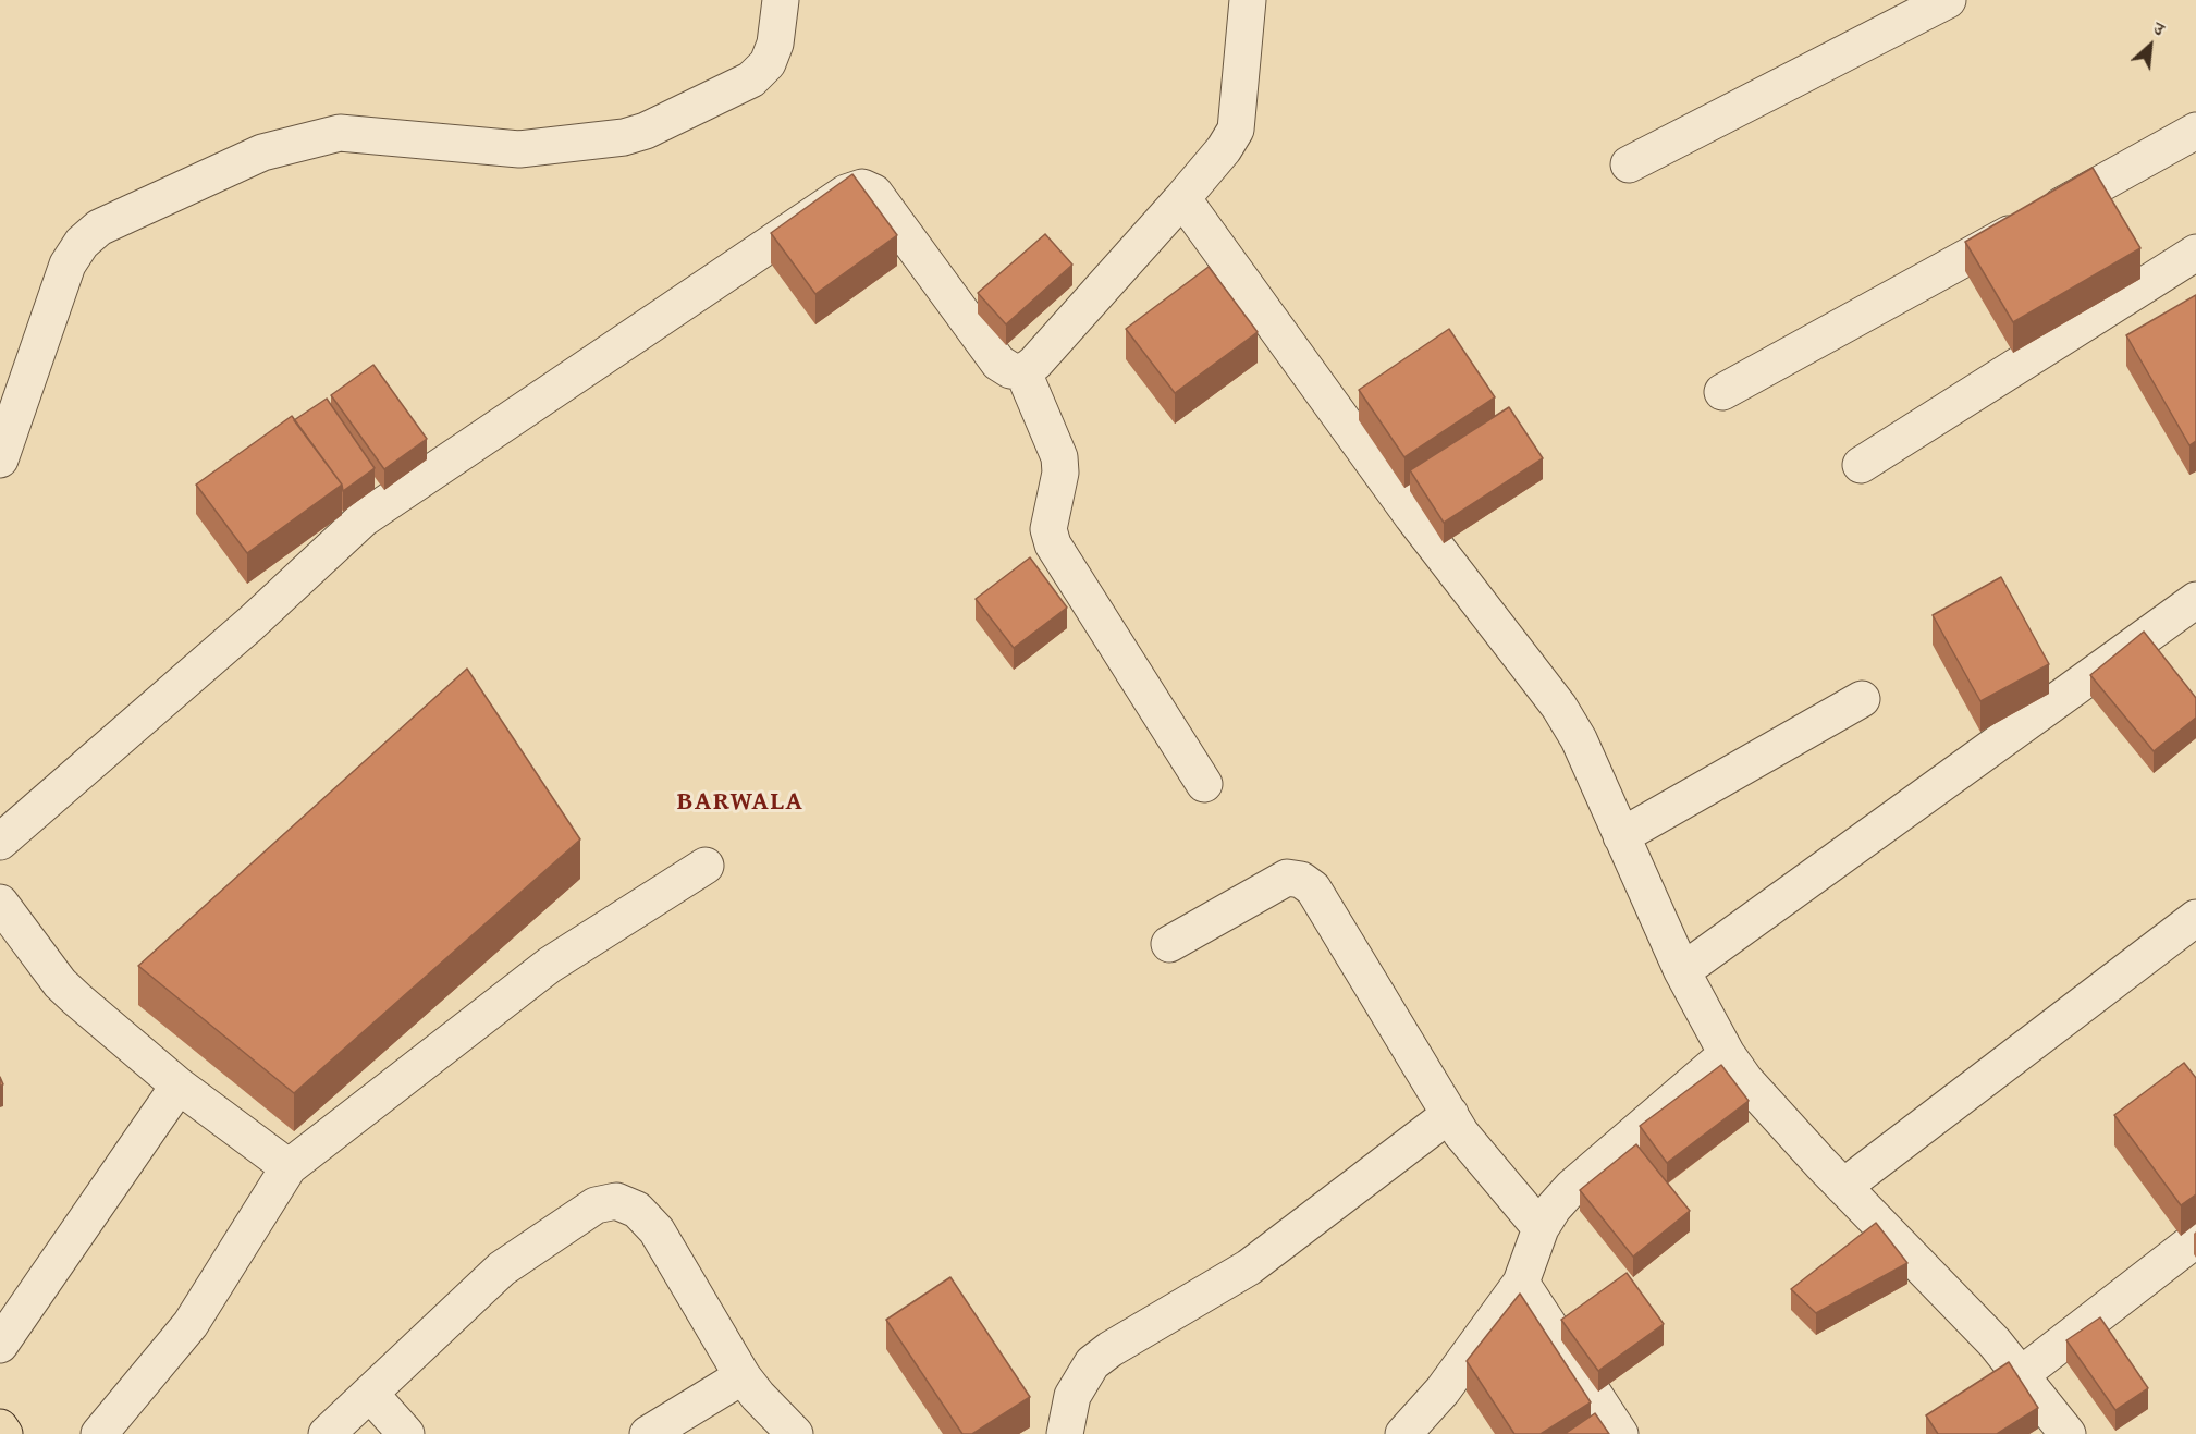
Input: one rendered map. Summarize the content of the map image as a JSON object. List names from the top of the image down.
{
  "districts": ["BARWALA"],
  "north": "top right"
}
